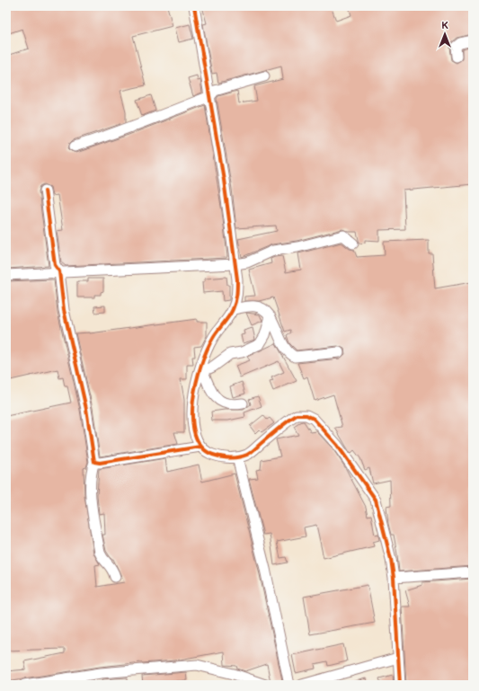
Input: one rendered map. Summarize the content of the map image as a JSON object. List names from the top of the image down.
{
  "north": "top"
}
